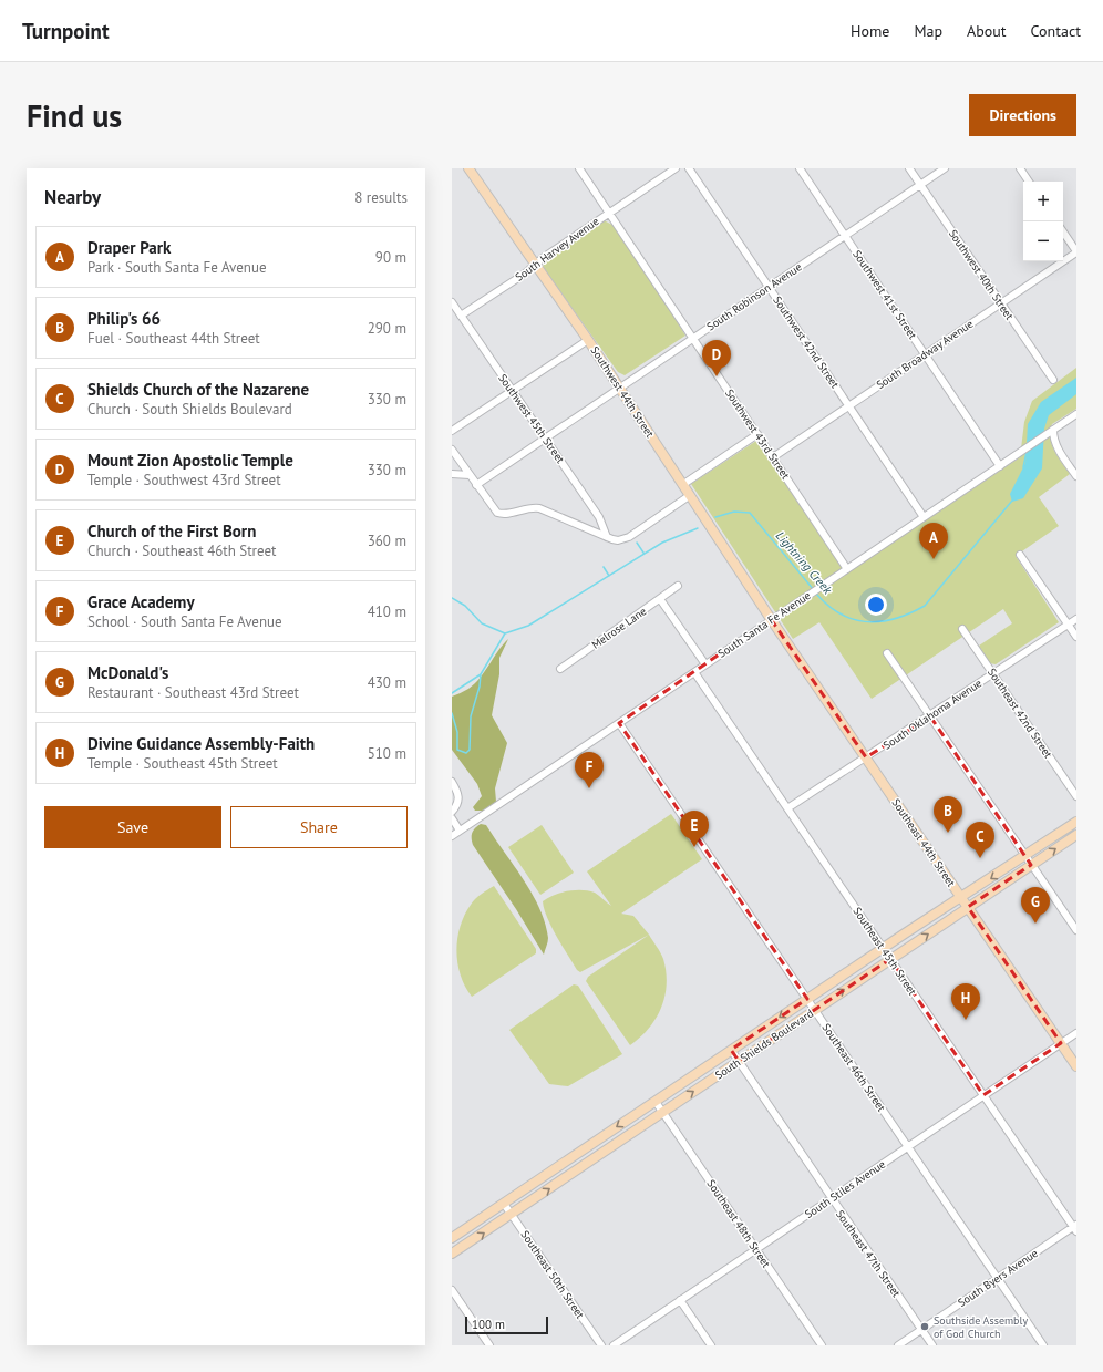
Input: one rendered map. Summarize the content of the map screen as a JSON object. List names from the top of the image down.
{
  "streets": {
    "main road": ["Southwest 44th Street", "Southeast 44th Street", "South Shields Boulevard"],
    "street": [
      "South Harvey Avenue",
      "Southwest 40th Street",
      "Southwest 41st Street",
      "South Robinson Avenue",
      "Southwest 42nd Street",
      "South Broadway Avenue",
      "Southwest 45th Street",
      "Southwest 43rd Street",
      "South Santa Fe Avenue",
      "Melrose Lane",
      "Southeast 42nd Street",
      "South Oklahoma Avenue",
      "Southeast 45th Street",
      "Southeast 46th Street",
      "South Stiles Avenue",
      "Southeast 48th Street",
      "Southeast 47th Street",
      "Southeast 50th Street",
      "South Byers Avenue"
    ]
  },
  "crossings": [
    ["South Harvey Avenue", "Southwest 44th Street"],
    ["South Harvey Avenue", "Southwest 45th Street"],
    ["South Harvey Avenue", "Southwest 43rd Street"],
    ["Southwest 40th Street", "South Robinson Avenue"],
    ["Southwest 40th Street", "South Broadway Avenue"],
    ["Southwest 41st Street", "South Robinson Avenue"],
    ["Southwest 41st Street", "South Broadway Avenue"],
    ["Southwest 41st Street", "South Santa Fe Avenue"],
    ["South Robinson Avenue", "Southwest 42nd Street"],
    ["South Robinson Avenue", "Southwest 44th Street"],
    ["South Robinson Avenue", "Southwest 45th Street"],
    ["South Robinson Avenue", "Southwest 43rd Street"],
    ["Southwest 42nd Street", "South Broadway Avenue"],
    ["Southwest 42nd Street", "South Santa Fe Avenue"],
    ["South Broadway Avenue", "Southwest 43rd Street"],
    ["Southwest 44th Street", "South Santa Fe Avenue"],
    ["Southwest 44th Street", "Southeast 44th Street"],
    ["Southwest 43rd Street", "South Santa Fe Avenue"],
    ["South Santa Fe Avenue", "Southeast 44th Street"],
    ["South Santa Fe Avenue", "Southeast 45th Street"],
    ["South Santa Fe Avenue", "Southeast 46th Street"],
    ["Southeast 42nd Street", "South Oklahoma Avenue"],
    ["South Oklahoma Avenue", "Southeast 44th Street"],
    ["South Oklahoma Avenue", "Southeast 45th Street"],
    ["Southeast 44th Street", "South Shields Boulevard"],
    ["Southeast 44th Street", "South Stiles Avenue"],
    ["Southeast 45th Street", "South Shields Boulevard"],
    ["Southeast 45th Street", "South Stiles Avenue"],
    ["Southeast 45th Street", "South Byers Avenue"],
    ["South Shields Boulevard", "Southeast 46th Street"],
    ["South Shields Boulevard", "Southeast 48th Street"],
    ["South Shields Boulevard", "Southeast 47th Street"],
    ["South Shields Boulevard", "Southeast 50th Street"],
    ["Southeast 46th Street", "South Stiles Avenue"],
    ["Southeast 46th Street", "South Byers Avenue"],
    ["South Stiles Avenue", "Southeast 48th Street"],
    ["South Stiles Avenue", "Southeast 47th Street"],
    ["Southeast 47th Street", "South Byers Avenue"]
  ],
  "water": ["Lightning Creek"],
  "places": ["Southside Assembly of God Church"],
  "scale_bar": "100 m",
  "page": {
    "header": "Turnpoint",
    "nav": [
      "Home",
      "Map",
      "About",
      "Contact"
    ],
    "buttons": [
      "Directions",
      ["Save", "Share"]
    ],
    "title": "Find us",
    "heading": ["Nearby", "8 results"],
    "map_buttons": ["+", "−"],
    "list": [
      {
        "mark": "A",
        "name": "Draper Park",
        "note": "Park · South Santa Fe Avenue",
        "value": "90 m"
      },
      {
        "mark": "B",
        "name": "Philip's 66",
        "note": "Fuel · Southeast 44th Street",
        "value": "290 m"
      },
      {
        "mark": "C",
        "name": "Shields Church of the Nazarene",
        "note": "Church · South Shields Boulevard",
        "value": "330 m"
      },
      {
        "mark": "D",
        "name": "Mount Zion Apostolic Temple",
        "note": "Temple · Southwest 43rd Street",
        "value": "330 m"
      },
      {
        "mark": "E",
        "name": "Church of the First Born",
        "note": "Church · Southeast 46th Street",
        "value": "360 m"
      },
      {
        "mark": "F",
        "name": "Grace Academy",
        "note": "School · South Santa Fe Avenue",
        "value": "410 m"
      },
      {
        "mark": "G",
        "name": "McDonald's",
        "note": "Restaurant · Southeast 43rd Street",
        "value": "430 m"
      },
      {
        "mark": "H",
        "name": "Divine Guidance Assembly-Faith",
        "note": "Temple · Southeast 45th Street",
        "value": "510 m"
      }
    ],
    "pins": [
      "D",
      "A",
      "F",
      "B",
      "E",
      "C",
      "G",
      "H"
    ],
    "scale": "100 m"
  }
}
